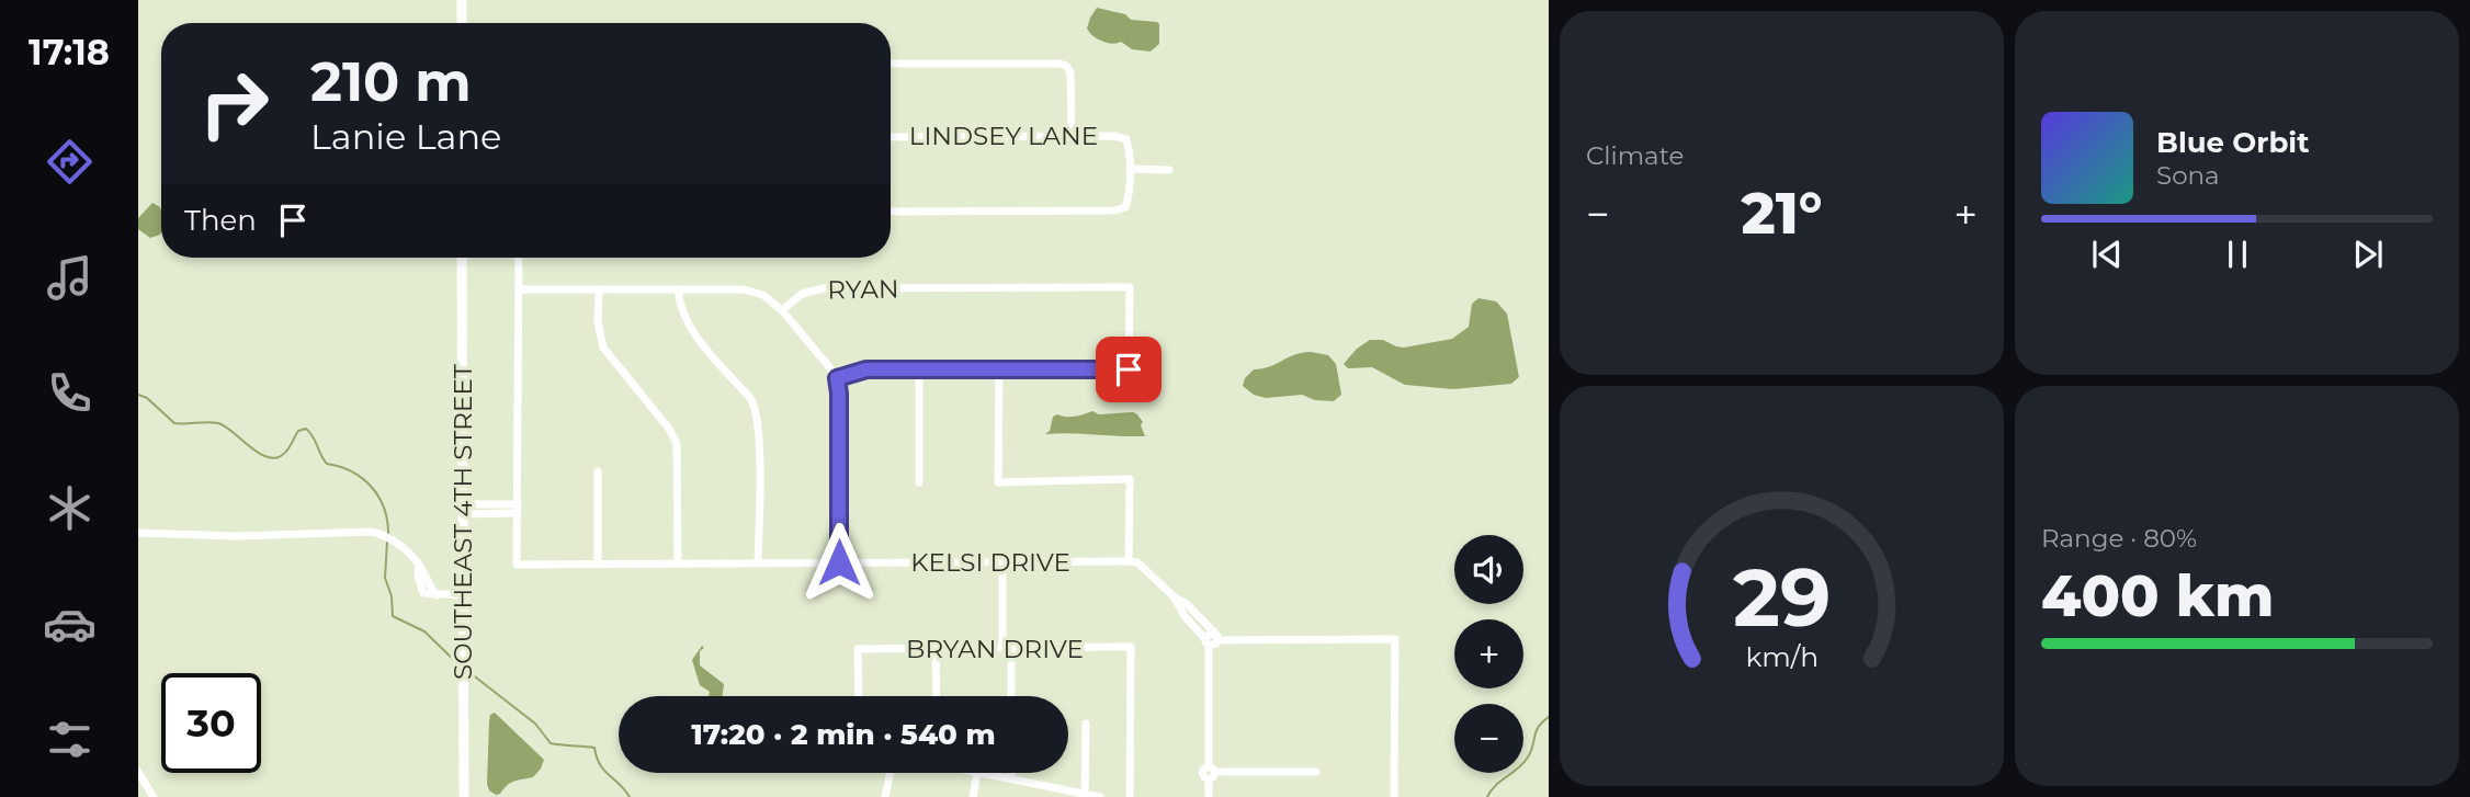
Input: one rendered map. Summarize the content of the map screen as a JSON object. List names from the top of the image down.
{
  "streets": {
    "main road": ["SOUTHEAST 4TH STREET"],
    "street": [
      "LINDSEY LANE",
      "RYAN",
      "KELSI DRIVE",
      "BRYAN DRIVE"
    ]
  },
  "page": {
    "tabs": "17:18",
    "tile": [
      "Climate",
      ["Range · 80%", "400 km"]
    ],
    "turn": ["210 m", "Lanie Lane"],
    "song": ["Blue Orbit", "Sona"],
    "heat": ["−", "21°", "+"],
    "then": "Then",
    "map_buttons": ["+", "−"],
    "limit": "30",
    "trip": "17:20 · 2 min · 540 m",
    "gauge": ["29", "km/h"]
  }
}
